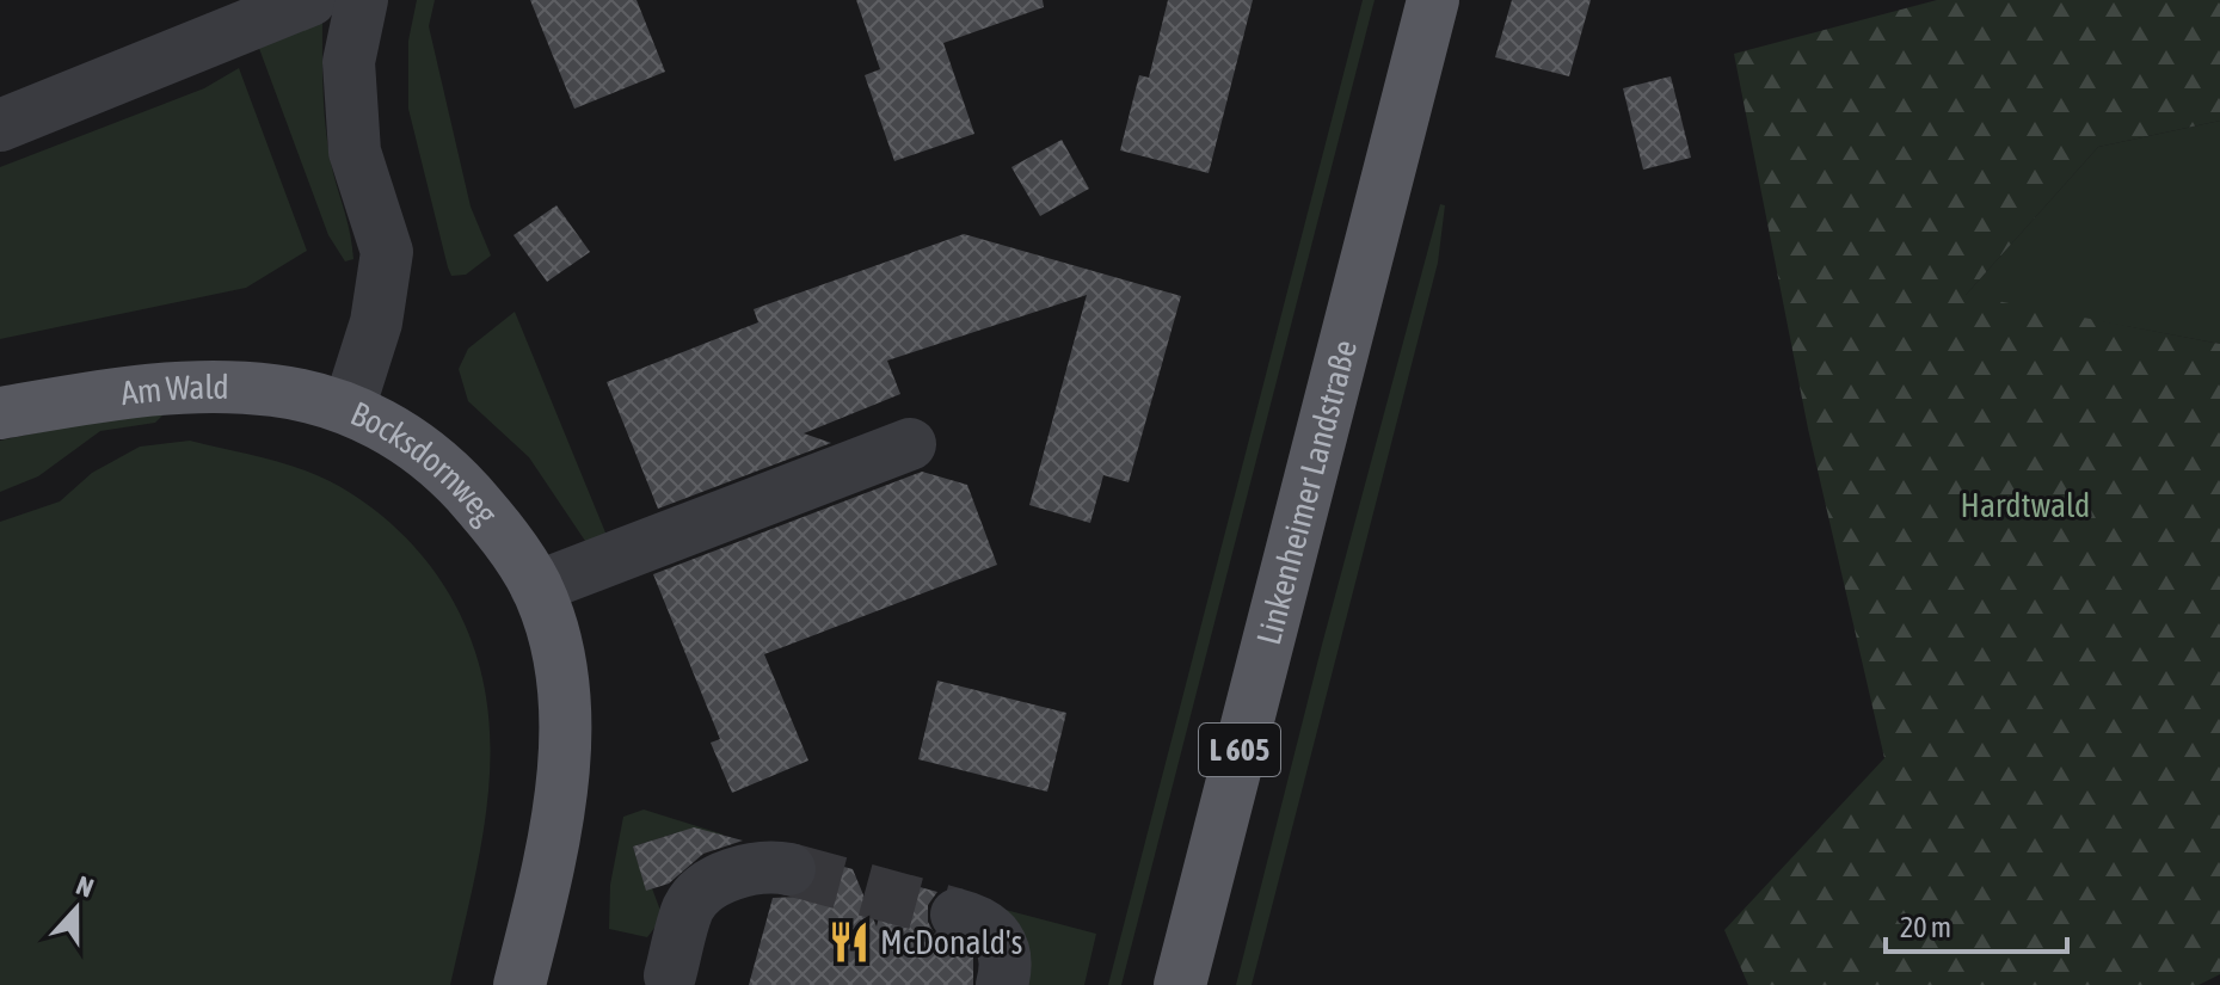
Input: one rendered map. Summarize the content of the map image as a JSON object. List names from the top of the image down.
{
  "streets": {
    "main road": [
      "Am Wald",
      "Bocksdornweg",
      "Linkenheimer Landstraße",
      "L 605"
    ]
  },
  "crossings": [
    ["Am Wald", "Bocksdornweg"]
  ],
  "parks": ["Hardtwald"],
  "places": {
    "restaurant": ["McDonald's"]
  },
  "scale_bar": "20 m",
  "north": "top"
}
